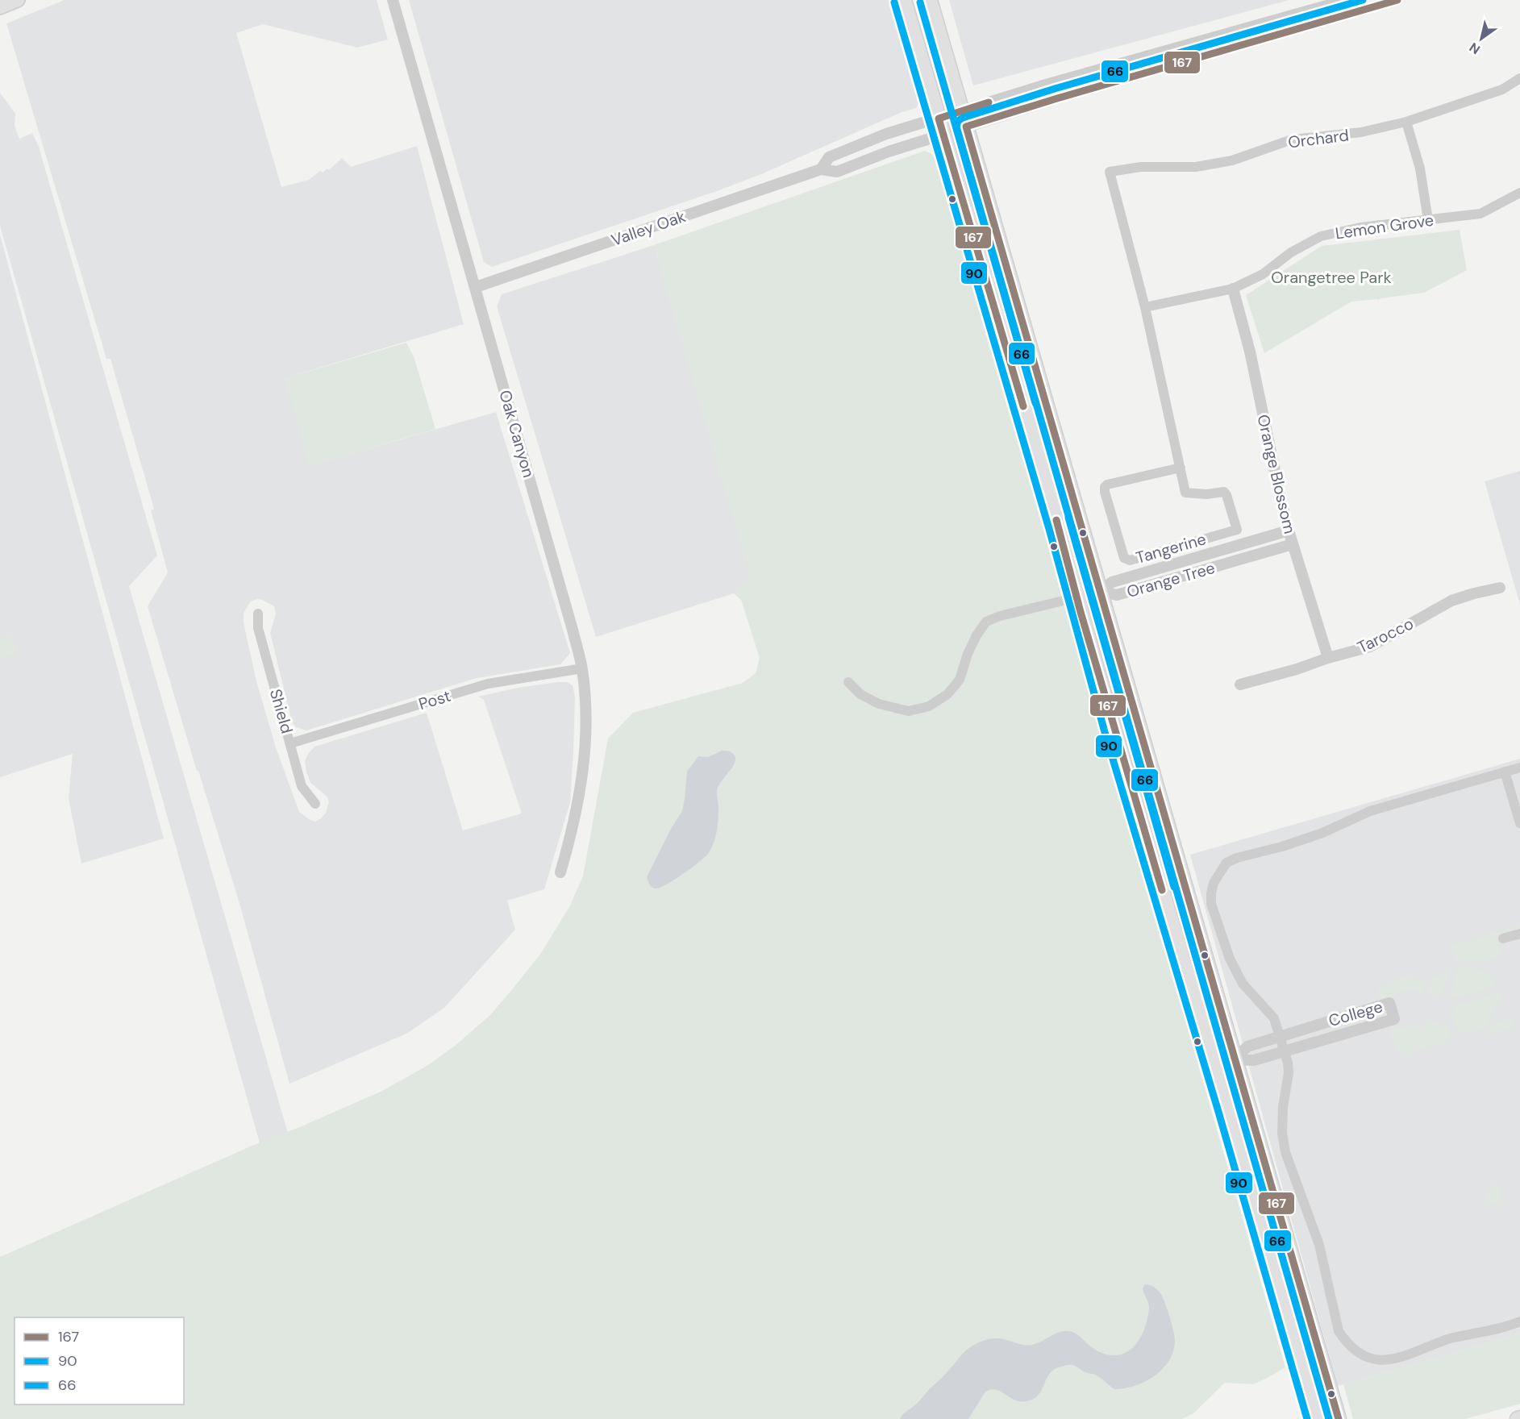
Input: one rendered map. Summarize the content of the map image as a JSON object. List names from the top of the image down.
{
  "streets": {
    "street": [
      "Orchard",
      "Lemon Grove",
      "Valley Oak",
      "Oak Canyon",
      "Orange Blossom",
      "Tangerine",
      "Orange Tree",
      "Tarocco",
      "Post",
      "Shield",
      "College"
    ]
  },
  "crossings": [
    ["Orchard", "Tangerine"],
    ["Lemon Grove", "Orange Blossom"],
    ["Lemon Grove", "Tangerine"],
    ["Valley Oak", "Oak Canyon"],
    ["Oak Canyon", "Post"],
    ["Orange Blossom", "Orange Tree"],
    ["Orange Blossom", "Tarocco"],
    ["Post", "Shield"]
  ],
  "parks": ["Orangetree Park"],
  "lines": ["transit line 167", "transit line 66", "transit line 90"],
  "legend": ["167", "90", "66"],
  "north": "bottom left"
}
